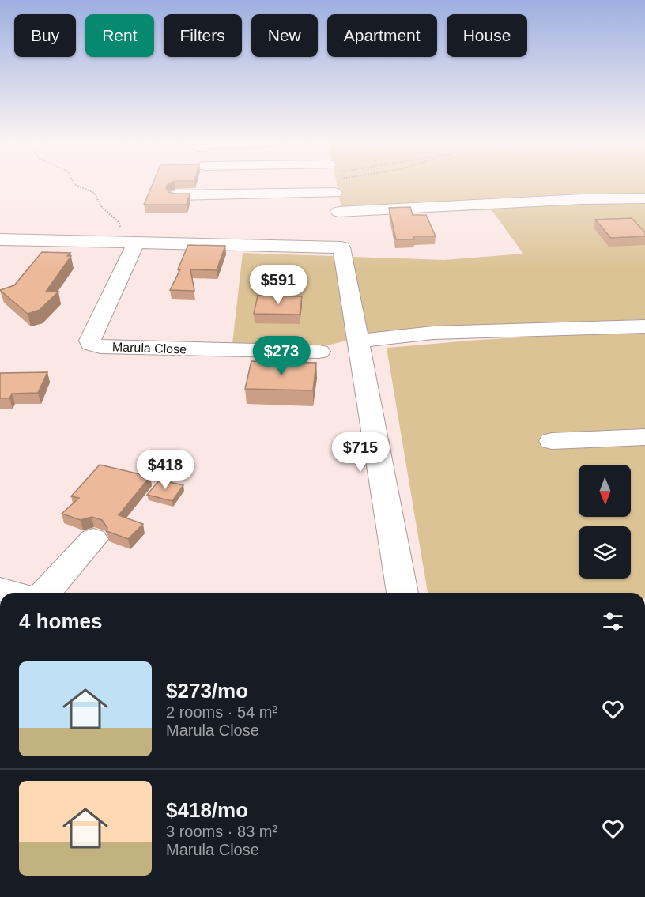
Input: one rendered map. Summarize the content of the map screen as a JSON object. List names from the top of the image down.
{
  "streets": {
    "street": ["Marula Close"]
  },
  "north": "bottom",
  "page": {
    "chip": [
      "Buy",
      "Rent",
      "Filters",
      "New",
      "Apartment",
      "House"
    ],
    "price": [
      "$591",
      "$273",
      "$715",
      "$418"
    ],
    "heading": "4 homes",
    "list": [
      {
        "name": "$273/mo",
        "note": "2 rooms · 54 m² · Marula Close"
      },
      {
        "name": "$418/mo",
        "note": "3 rooms · 83 m² · Marula Close"
      }
    ]
  }
}
